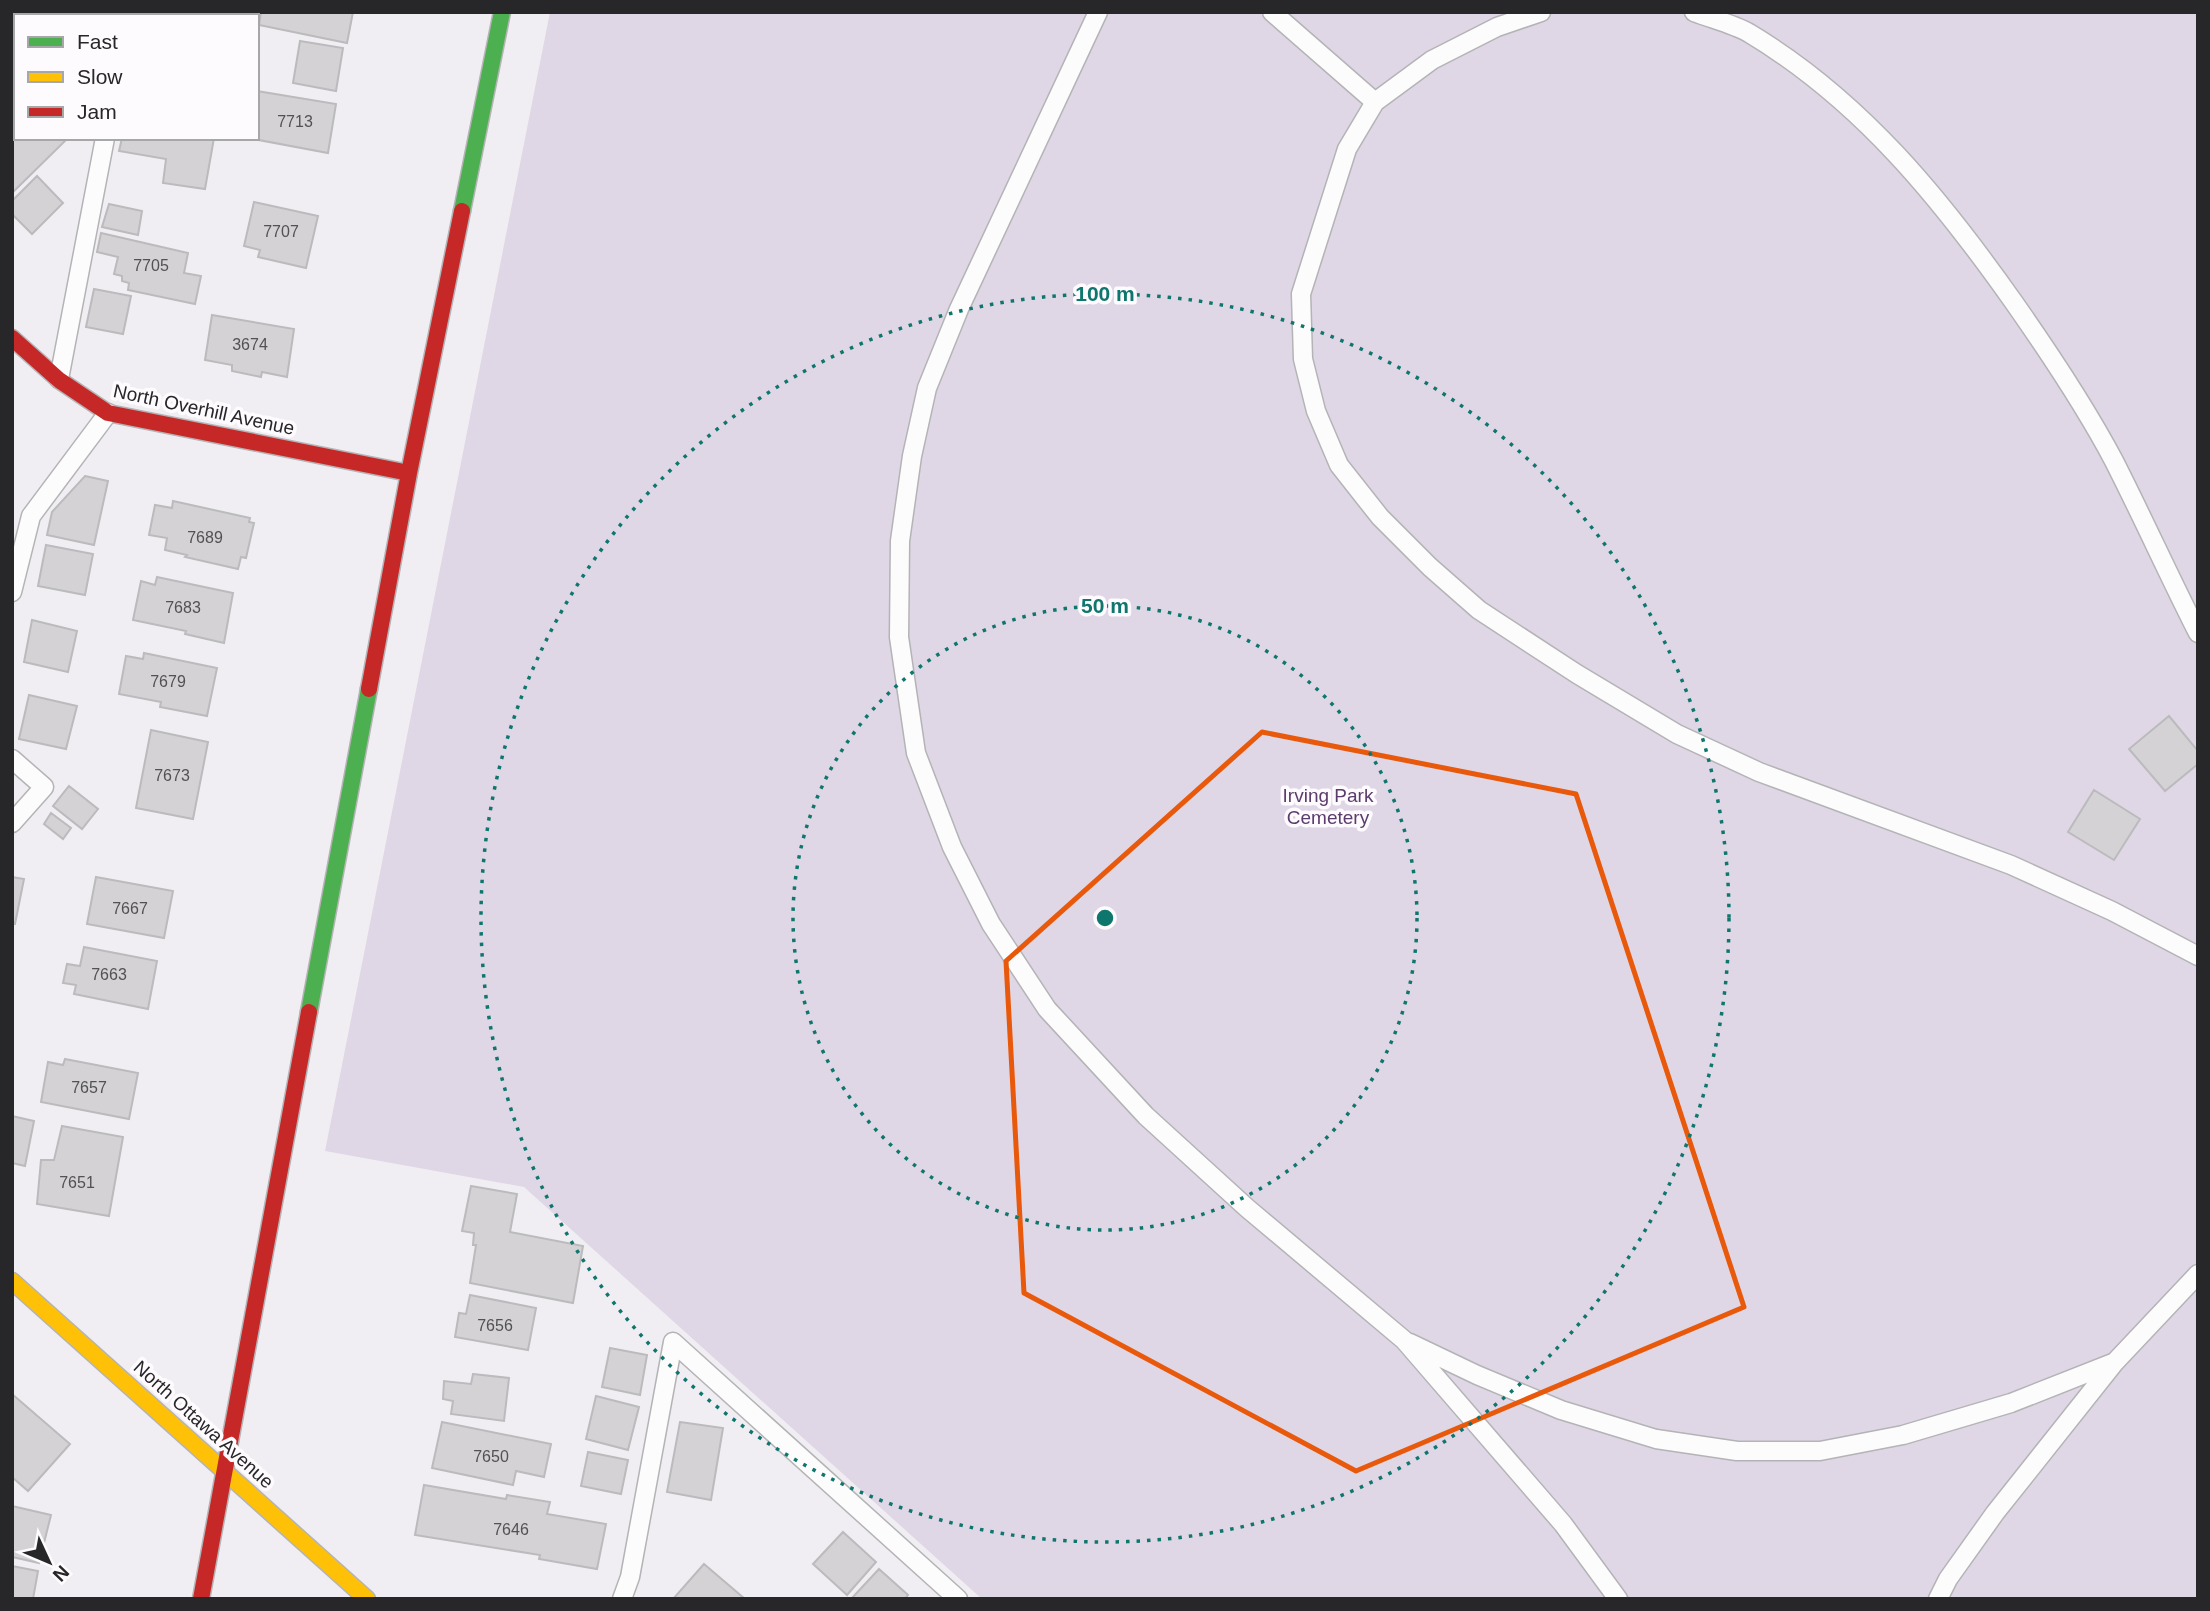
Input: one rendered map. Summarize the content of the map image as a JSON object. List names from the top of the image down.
{
  "streets": {
    "main road": ["North Overhill Avenue", "North Ottawa Avenue"]
  },
  "parks": ["Irving Park Cemetery"],
  "house_numbers": [
    "7713",
    "7707",
    "7705",
    "3674",
    "7689",
    "7683",
    "7679",
    "7673",
    "7667",
    "7663",
    "7657",
    "7651",
    "7656",
    "7650",
    "7646"
  ],
  "legend": ["Fast", "Slow", "Jam"],
  "north": "bottom right",
  "rings": ["100 m", "50 m"]
}
